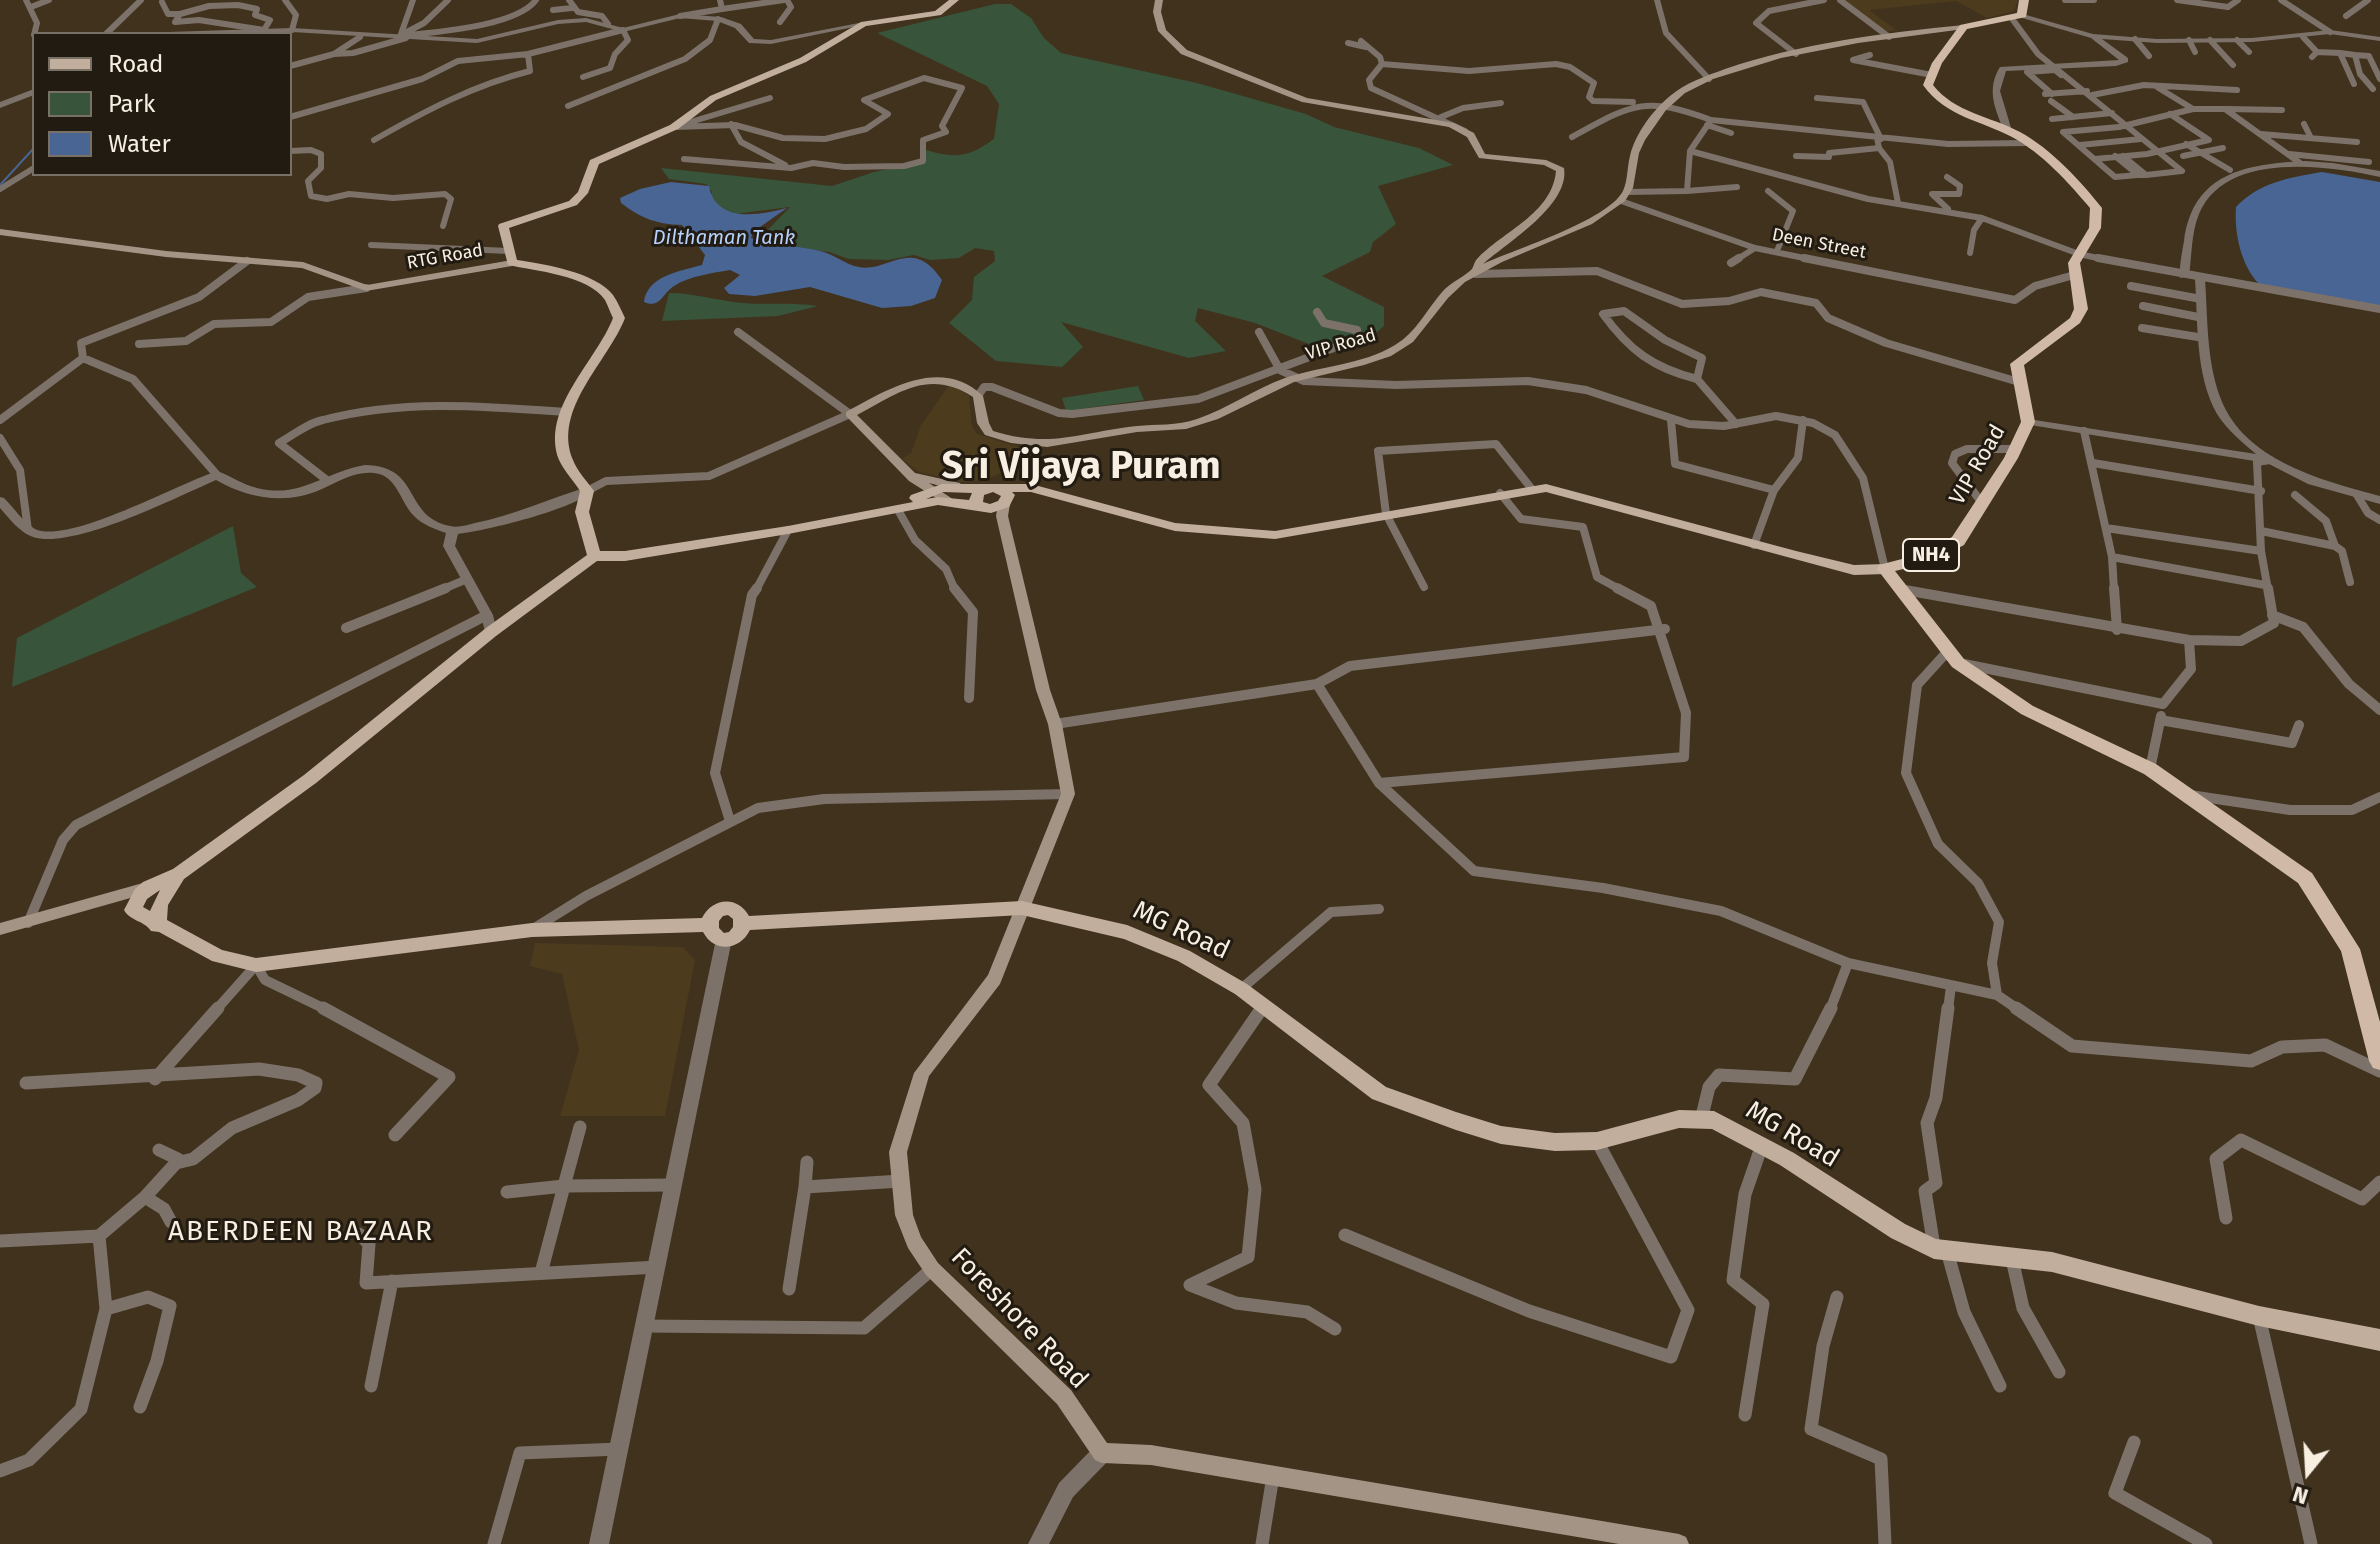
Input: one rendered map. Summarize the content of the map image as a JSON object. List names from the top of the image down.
{
  "streets": {
    "highway": ["VIP Road", "NH4"],
    "main road": ["RTG Road", "MG Road", "Foreshore Road"],
    "street": ["Deen Street"]
  },
  "crossings": [
    ["Deen Street", "VIP Road"],
    ["VIP Road", "NH4"],
    ["MG Road", "Foreshore Road"]
  ],
  "districts": ["Sri Vijaya Puram", "ABERDEEN BAZAAR"],
  "water": ["Dilthaman Tank"],
  "legend": ["Road", "Park", "Water"],
  "north": "bottom"
}
